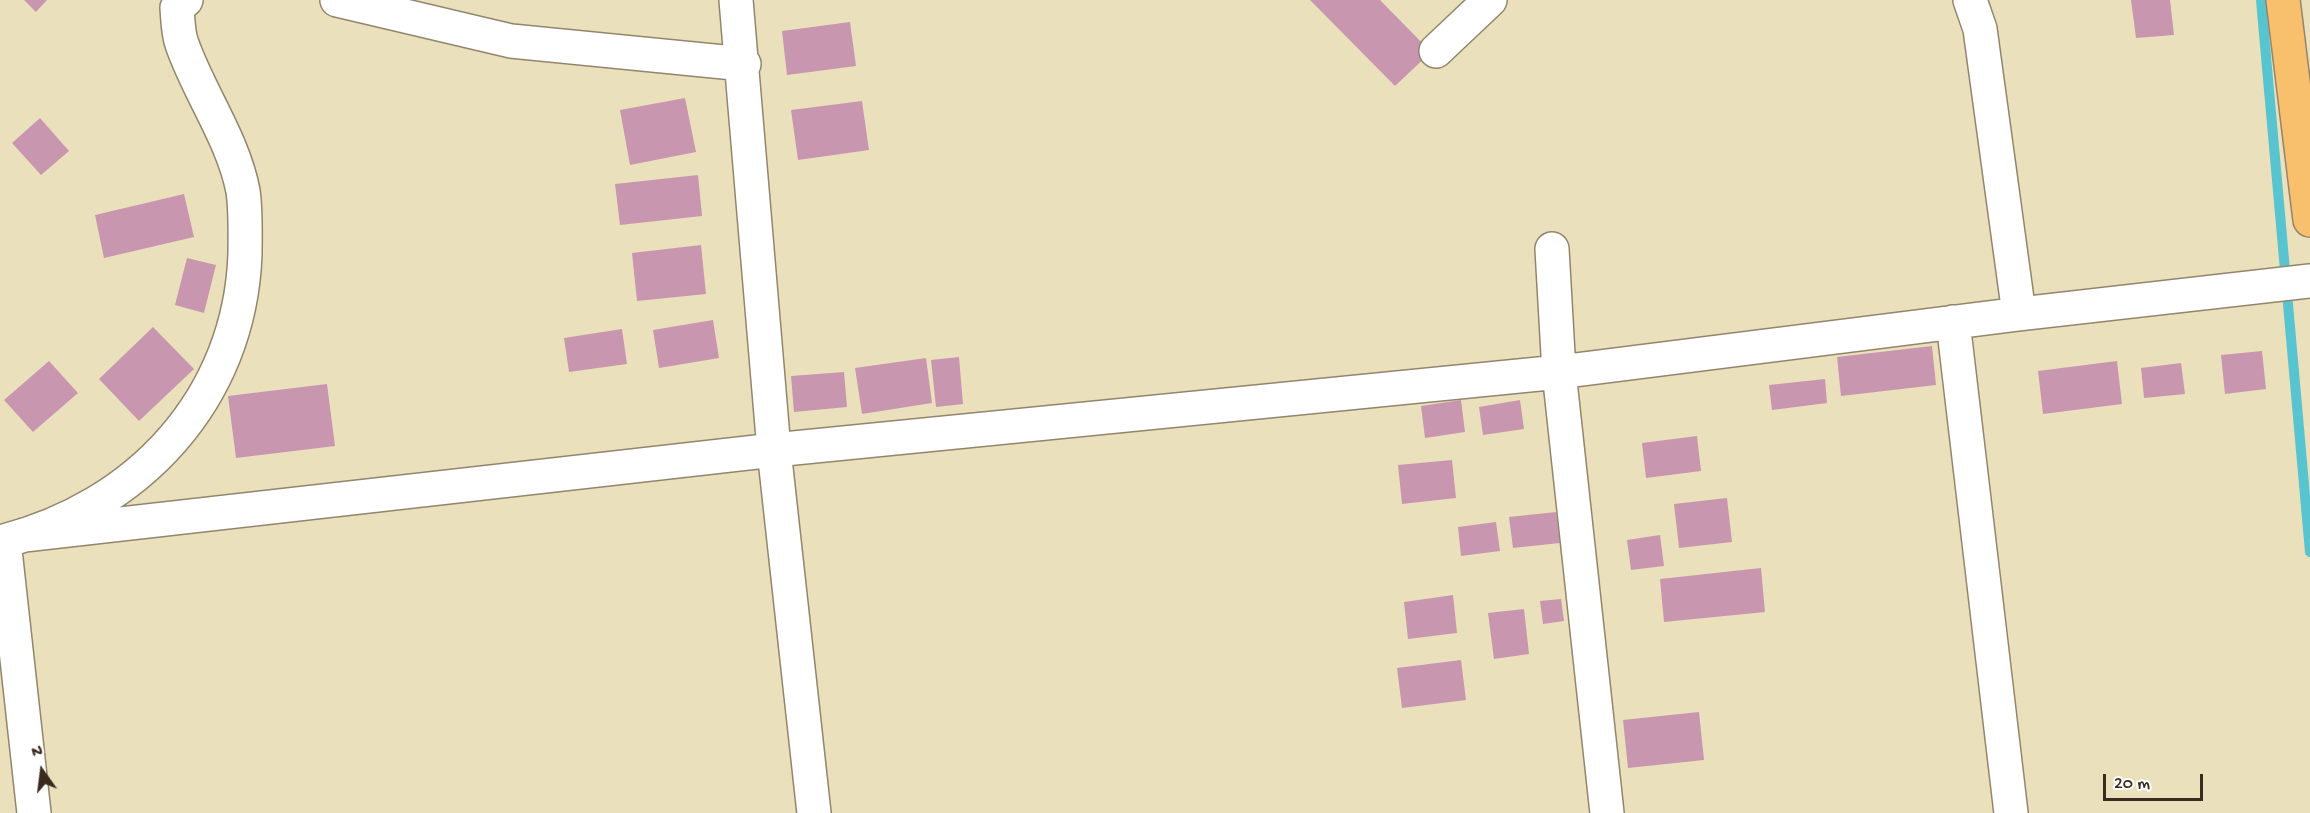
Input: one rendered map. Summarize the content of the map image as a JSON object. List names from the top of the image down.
{
  "scale_bar": "20 m",
  "north": "top"
}
